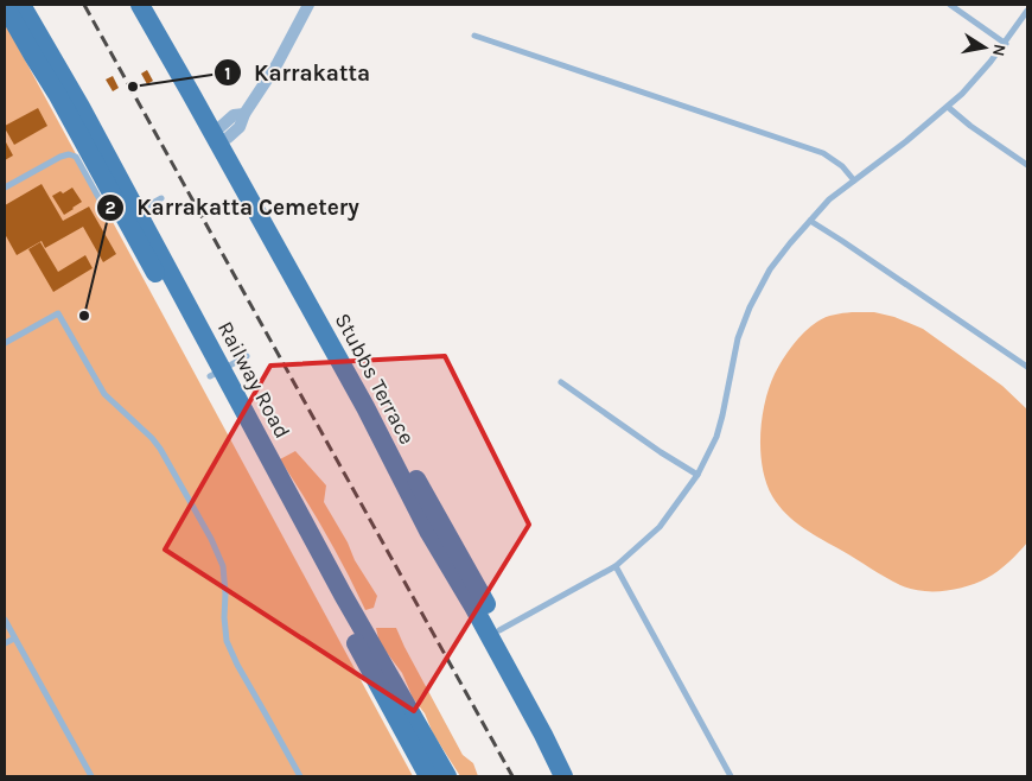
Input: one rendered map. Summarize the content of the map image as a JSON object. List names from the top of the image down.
{
  "streets": {
    "main road": ["Stubbs Terrace", "Railway Road"]
  },
  "places": ["Karrakatta", "Karrakatta Cemetery"],
  "north": "right"
}
